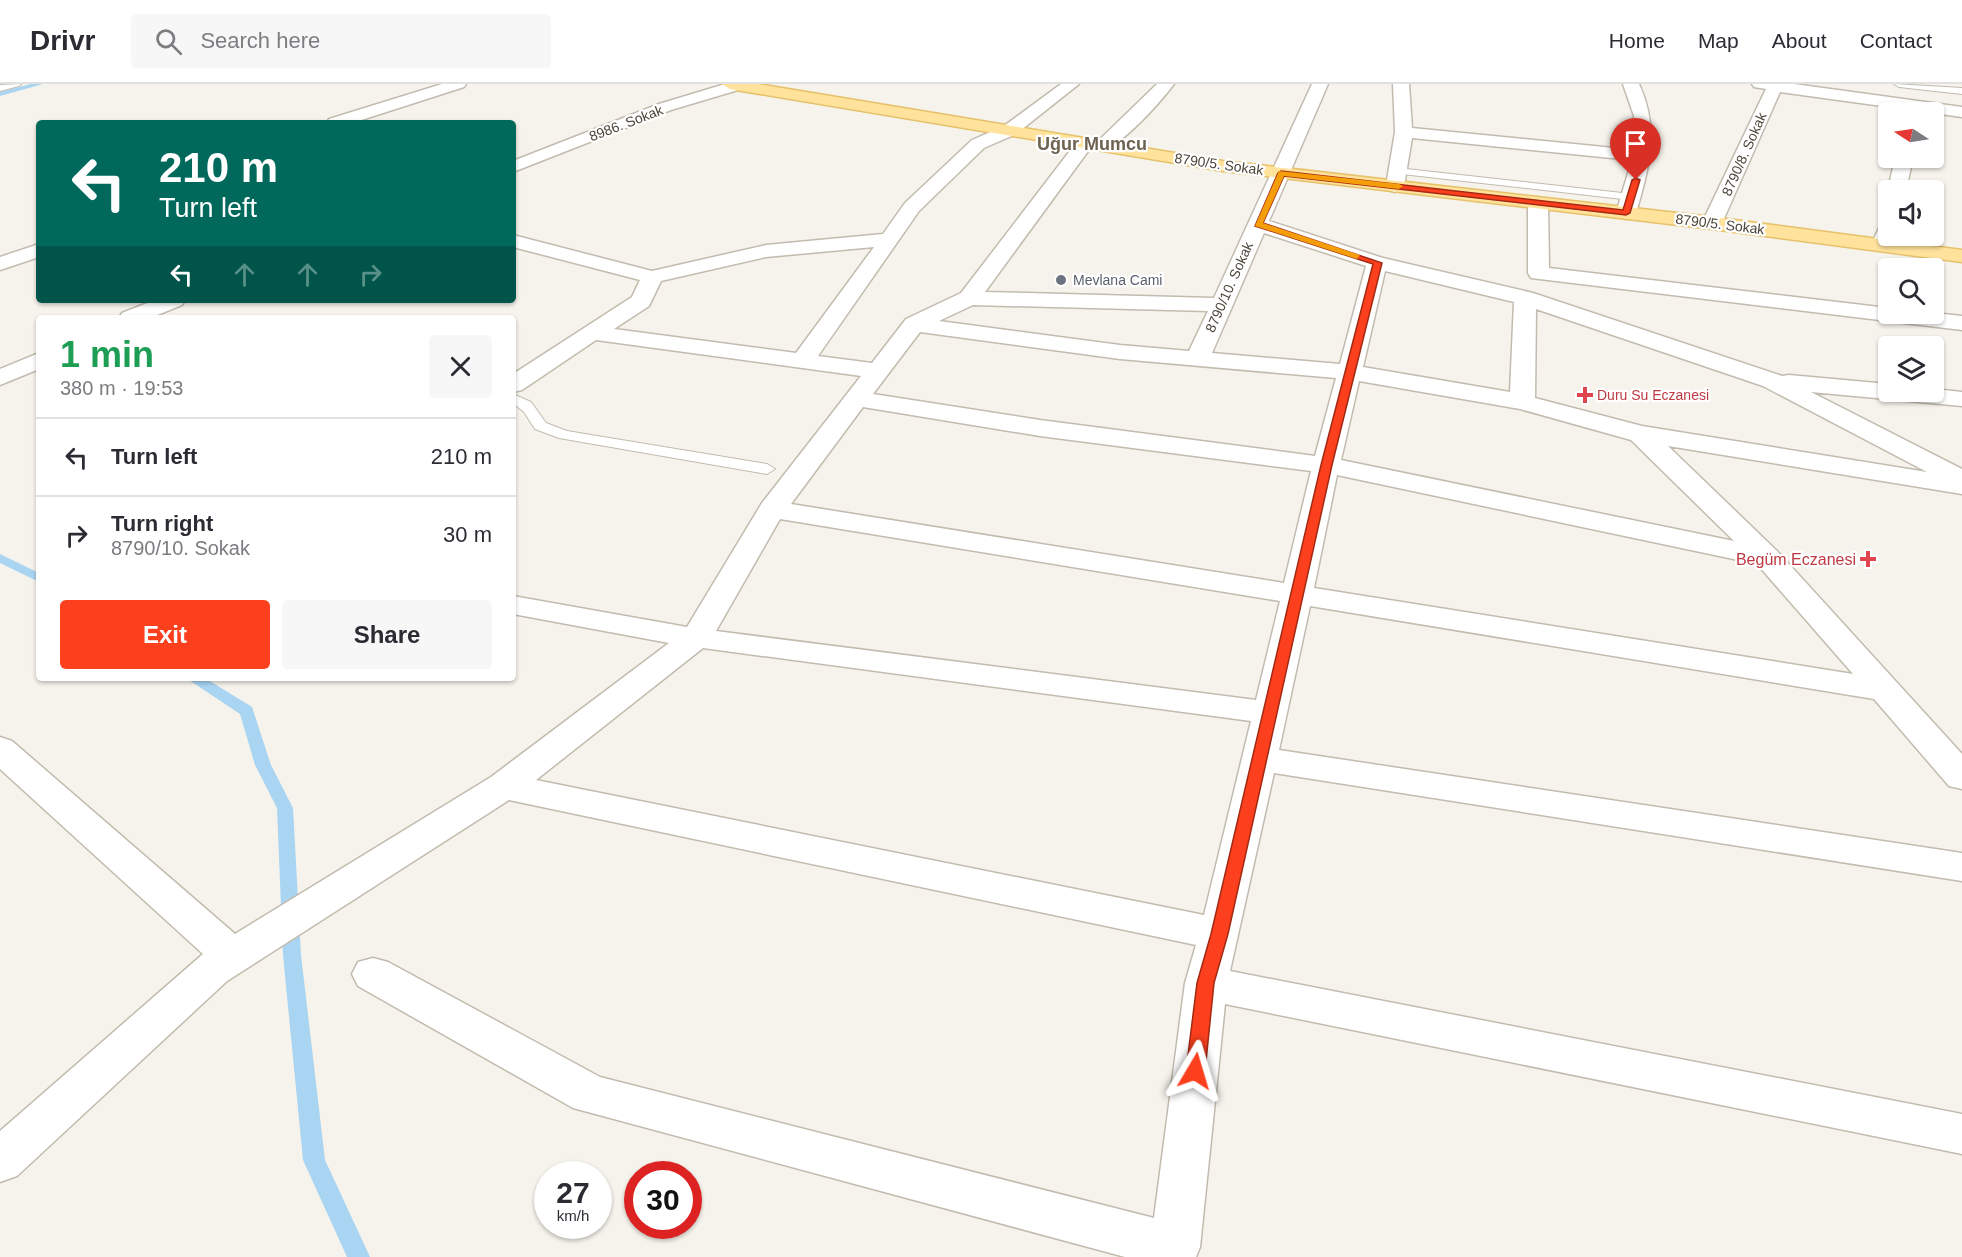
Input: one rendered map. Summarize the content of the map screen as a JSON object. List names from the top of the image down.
{
  "streets": {
    "main road": ["8790/5. Sokak"],
    "street": ["8986. Sokak", "8790/8. Sokak", "8790/10. Sokak"]
  },
  "crossings": [
    ["8986. Sokak", "8790/5. Sokak"],
    ["8790/8. Sokak", "8790/5. Sokak"],
    ["8790/5. Sokak", "8790/10. Sokak"]
  ],
  "districts": ["Uğur Mumcu"],
  "places": {
    "other": ["Mevlana Cami"],
    "health": ["Duru Su Eczanesi", "Begüm Eczanesi"]
  },
  "north": "left",
  "page": {
    "header": "Drivr",
    "search": "Search here",
    "nav": [
      "Home",
      "Map",
      "About",
      "Contact"
    ],
    "turn": ["210 m", "Turn left"],
    "heading": ["1 min", "380 m · 19:53"],
    "list": [
      {
        "name": "Turn left",
        "value": "210 m"
      },
      {
        "name": "Turn right",
        "note": "8790/10. Sokak",
        "value": "30 m"
      }
    ],
    "buttons": ["Exit", "Share"],
    "speed": "27 km/h",
    "limit": "30"
  }
}
